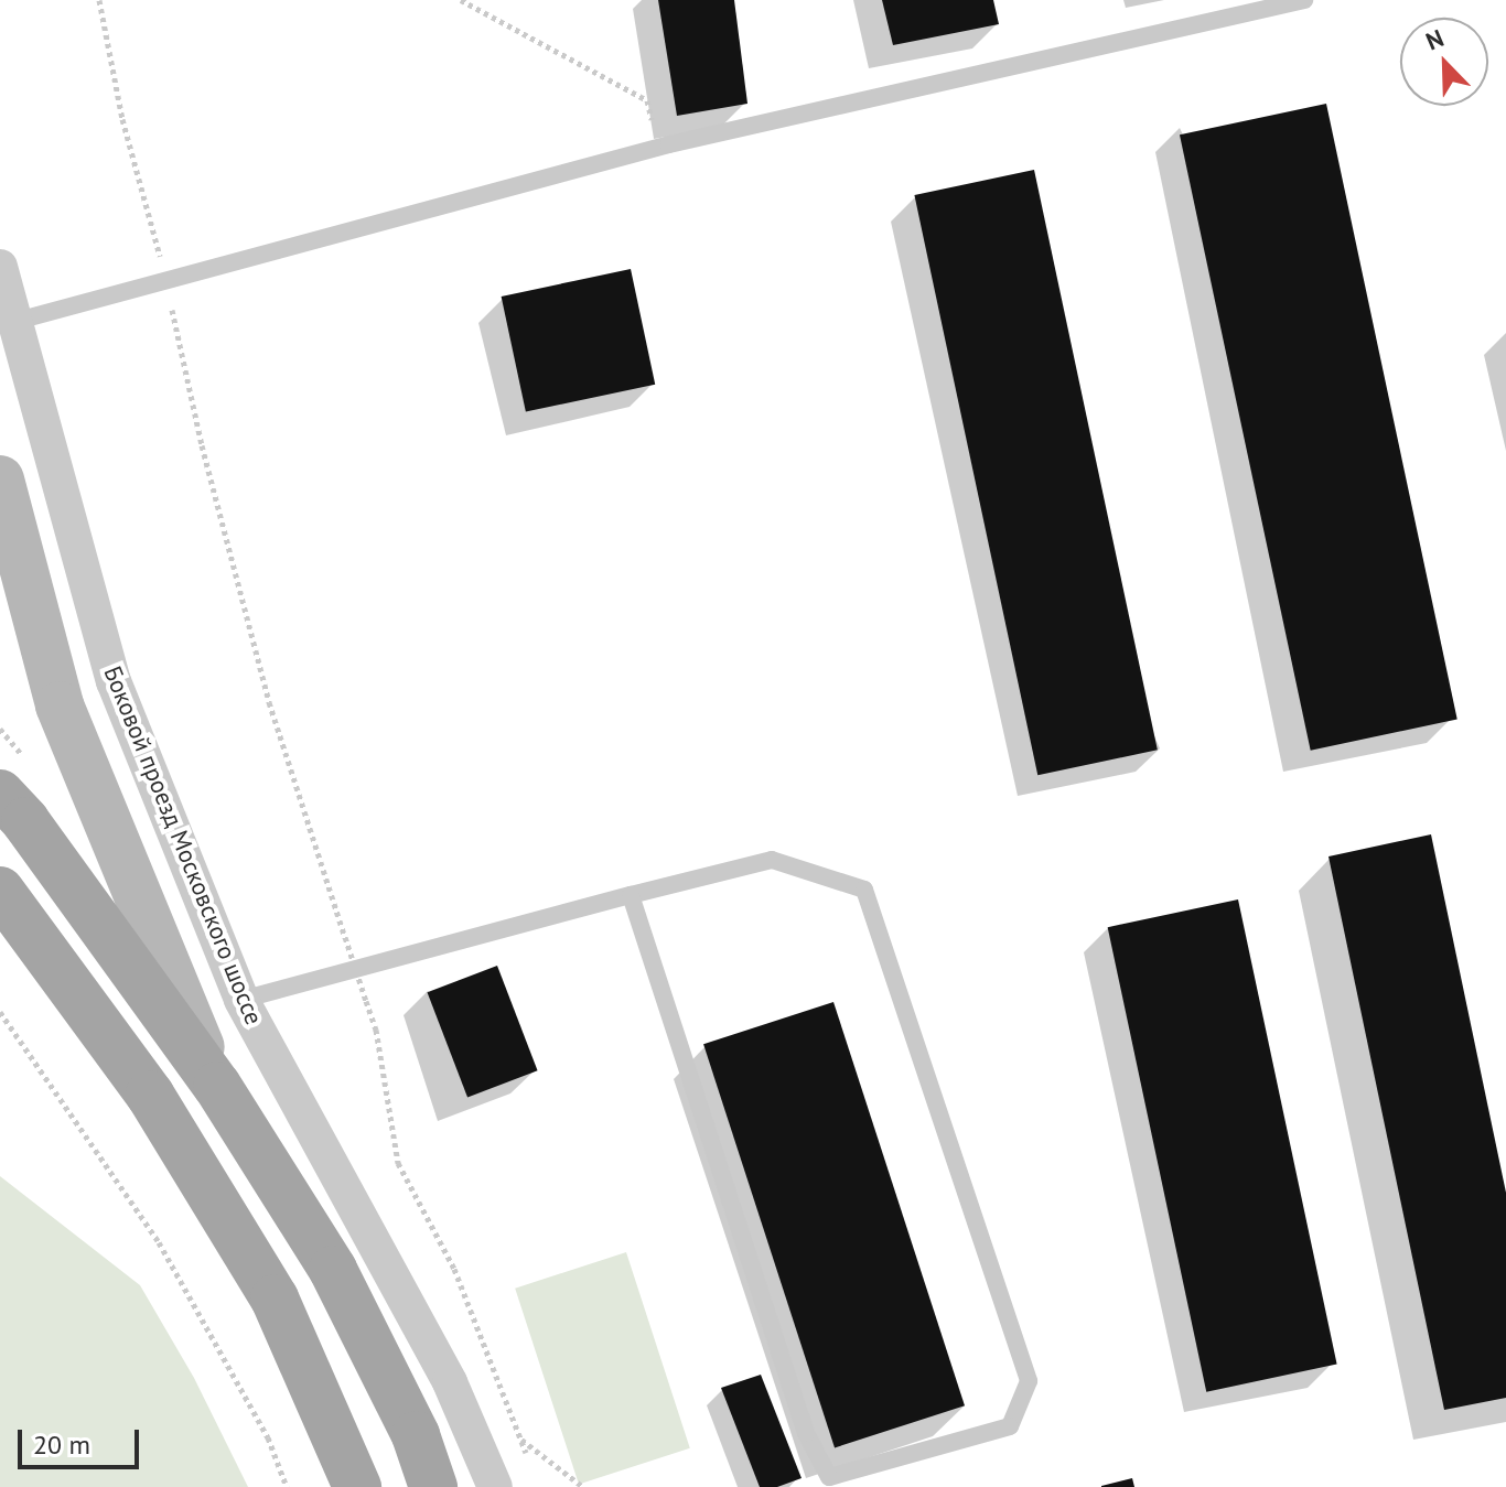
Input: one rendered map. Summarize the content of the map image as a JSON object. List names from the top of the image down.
{
  "streets": {
    "street": ["Боковой проезд Московского шоссе"]
  },
  "scale_bar": "20 m",
  "north": "top left"
}
